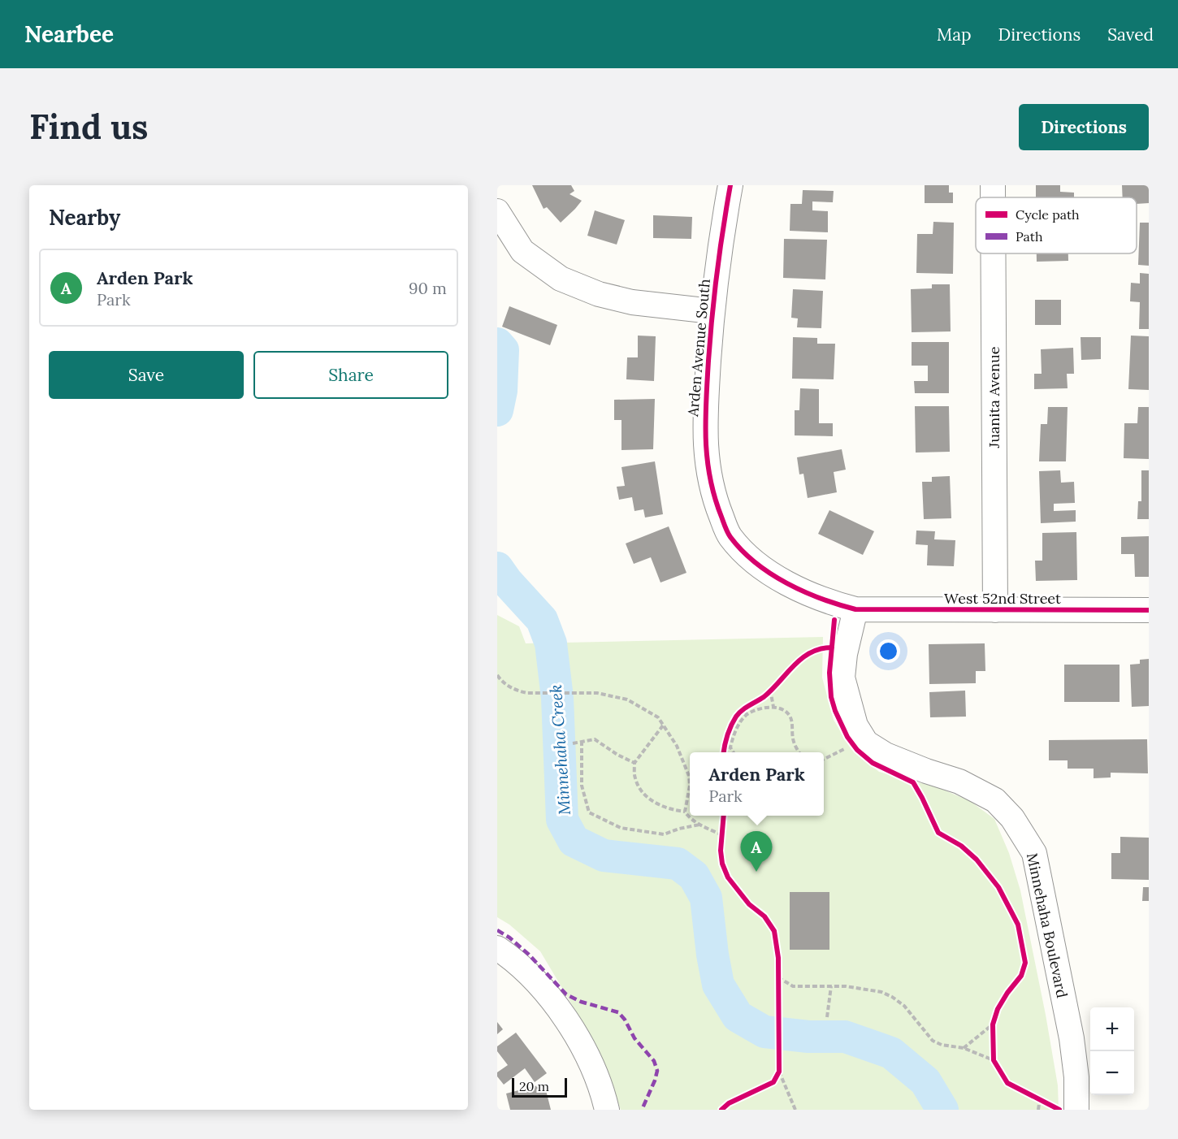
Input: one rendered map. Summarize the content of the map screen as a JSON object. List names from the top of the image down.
{
  "streets": {
    "street": [
      "Arden Avenue South",
      "Juanita Avenue",
      "West 52nd Street",
      "Minnehaha Boulevard"
    ]
  },
  "crossings": [
    ["Arden Avenue South", "West 52nd Street"],
    ["Arden Avenue South", "Minnehaha Boulevard"],
    ["Juanita Avenue", "West 52nd Street"],
    ["West 52nd Street", "Minnehaha Boulevard"]
  ],
  "water": ["Minnehaha Creek"],
  "legend": ["Cycle path", "Path"],
  "scale_bar": "20 m",
  "page": {
    "header": "Nearbee",
    "nav": ["Map", "Directions", "Saved"],
    "buttons": [
      "Directions",
      ["Save", "Share"]
    ],
    "title": "Find us",
    "heading": "Nearby",
    "list": [
      {
        "mark": "A",
        "name": "Arden Park",
        "note": "Park",
        "value": "90 m"
      }
    ],
    "popup": ["Arden Park", "Park"],
    "pins": "A",
    "map_buttons": ["+", "−"],
    "scale": "20 m"
  }
}
